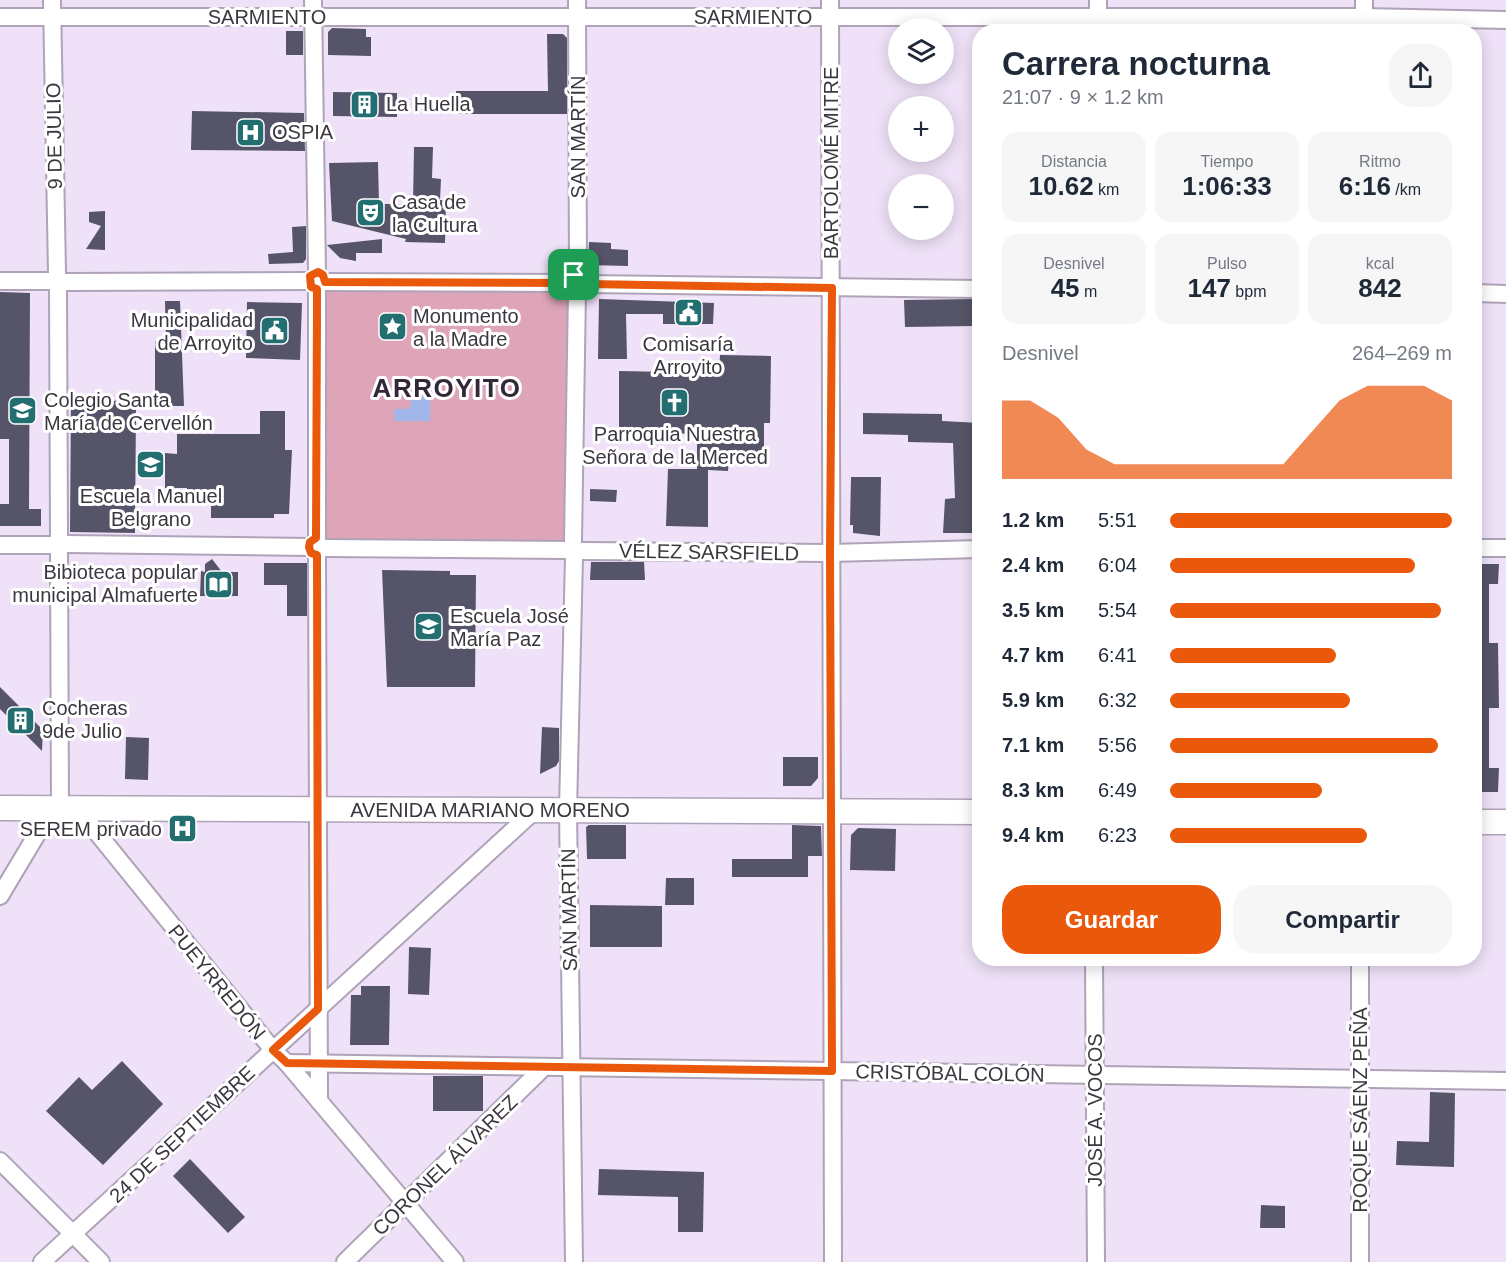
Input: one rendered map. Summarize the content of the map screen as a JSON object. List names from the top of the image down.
{
  "streets": {
    "main road": ["AVENIDA MARIANO MORENO"],
    "street": [
      "SARMIENTO",
      "9 DE JULIO",
      "SAN MARTÍN",
      "BARTOLOMÉ MITRE",
      "VÉLEZ SARSFIELD",
      "PUEYRREDÓN",
      "CRISTÓBAL COLÓN",
      "JOSÉ A. VOCOS",
      "ROQUE SÁENZ PEÑA",
      "24 DE SEPTIEMBRE",
      "CORONEL ÁLVAREZ"
    ]
  },
  "crossings": [
    ["SARMIENTO", "9 DE JULIO"],
    ["SARMIENTO", "SAN MARTÍN"],
    ["SARMIENTO", "BARTOLOMÉ MITRE"],
    ["9 DE JULIO", "VÉLEZ SARSFIELD"],
    ["9 DE JULIO", "AVENIDA MARIANO MORENO"],
    ["9 DE JULIO", "PUEYRREDÓN"],
    ["SAN MARTÍN", "VÉLEZ SARSFIELD"],
    ["SAN MARTÍN", "AVENIDA MARIANO MORENO"],
    ["SAN MARTÍN", "CRISTÓBAL COLÓN"],
    ["BARTOLOMÉ MITRE", "VÉLEZ SARSFIELD"],
    ["BARTOLOMÉ MITRE", "AVENIDA MARIANO MORENO"],
    ["BARTOLOMÉ MITRE", "CRISTÓBAL COLÓN"],
    ["AVENIDA MARIANO MORENO", "PUEYRREDÓN"],
    ["AVENIDA MARIANO MORENO", "24 DE SEPTIEMBRE"],
    ["PUEYRREDÓN", "CRISTÓBAL COLÓN"],
    ["PUEYRREDÓN", "24 DE SEPTIEMBRE"],
    ["PUEYRREDÓN", "CORONEL ÁLVAREZ"],
    ["CRISTÓBAL COLÓN", "JOSÉ A. VOCOS"],
    ["CRISTÓBAL COLÓN", "ROQUE SÁENZ PEÑA"],
    ["CRISTÓBAL COLÓN", "CORONEL ÁLVAREZ"]
  ],
  "districts": ["ARROYITO"],
  "places": {
    "building": ["La Huella", "Cocheras 9de Julio"],
    "hospital": ["OSPIA", "SEREM privado"],
    "theatre": ["Casa de la Cultura"],
    "public building": ["Comisaría Arroyito", "Municipalidad de Arroyito"],
    "place": ["Monumento a la Madre"],
    "church": ["Parroquia Nuestra Señora de la Merced"],
    "school or university": ["Colegio Santa María de Cervellón", "Escuela Manuel Belgrano", "Escuela José María Paz"],
    "library": ["Bibioteca popular municipal Almafuerte"]
  },
  "page": {
    "map_buttons": ["+", "−"],
    "heading": ["Carrera nocturna", "21:07 · 9 × 1.2 km"],
    "stats": [
      ["Distancia", "10.62 km"],
      ["Tiempo", "1:06:33"],
      ["Ritmo", "6:16 /km"],
      ["Desnivel", "45 m"],
      ["Pulso", "147 bpm"],
      ["kcal", "842"]
    ],
    "chart": ["Desnivel", "264–269 m"],
    "list": [
      {
        "name": "1.2 km",
        "note": "5:51"
      },
      {
        "name": "2.4 km",
        "note": "6:04"
      },
      {
        "name": "3.5 km",
        "note": "5:54"
      },
      {
        "name": "4.7 km",
        "note": "6:41"
      },
      {
        "name": "5.9 km",
        "note": "6:32"
      },
      {
        "name": "7.1 km",
        "note": "5:56"
      },
      {
        "name": "8.3 km",
        "note": "6:49"
      },
      {
        "name": "9.4 km",
        "note": "6:23"
      }
    ],
    "buttons": ["Guardar", "Compartir"]
  }
}
